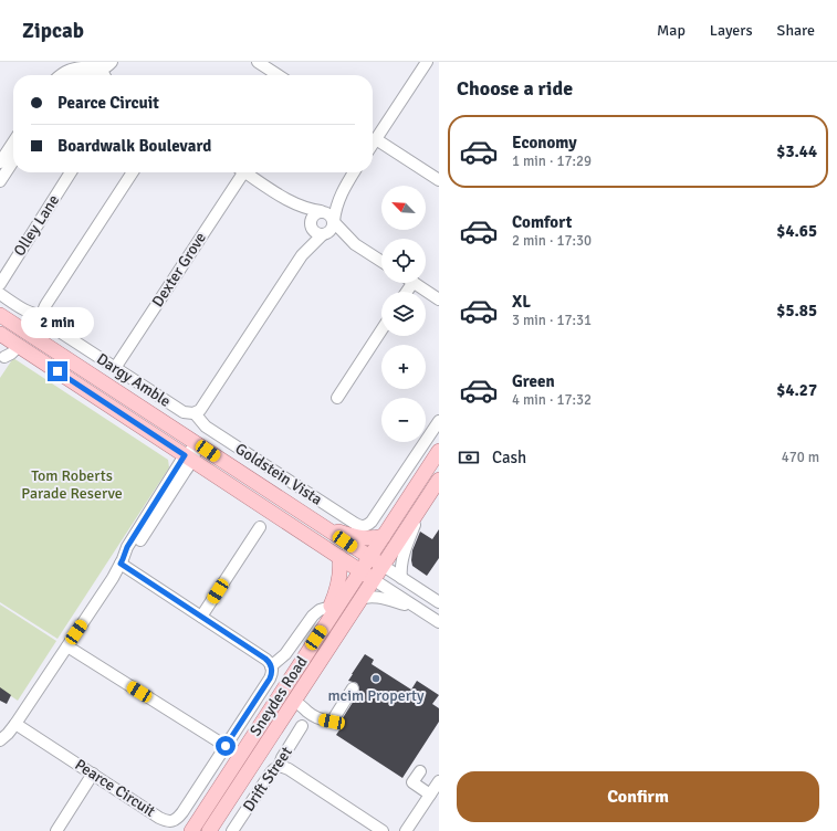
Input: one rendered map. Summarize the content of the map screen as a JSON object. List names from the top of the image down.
{
  "streets": {
    "main road": ["Sneydes Road"],
    "street": [
      "Olley Lane",
      "Dexter Grove",
      "Dargy Amble",
      "Goldstein Vista",
      "Drift Street",
      "Pearce Circuit"
    ]
  },
  "crossings": [
    ["Dexter Grove", "Dargy Amble"],
    ["Dargy Amble", "Goldstein Vista"]
  ],
  "parks": ["Tom Roberts Parade Reserve"],
  "places": ["mcim Property"],
  "north": "top left",
  "page": {
    "header": "Zipcab",
    "nav": ["Map", "Layers", "Share"],
    "heading": "Choose a ride",
    "banner": ["Pearce Circuit", "Boardwalk Boulevard"],
    "list": [
      {
        "name": "Economy",
        "note": "1 min · 17:29",
        "value": "$3.44"
      },
      {
        "name": "Comfort",
        "note": "2 min · 17:30",
        "value": "$4.65"
      },
      {
        "name": "XL",
        "note": "3 min · 17:31",
        "value": "$5.85"
      },
      {
        "name": "Green",
        "note": "4 min · 17:32",
        "value": "$4.27"
      }
    ],
    "map_buttons": ["+", "−"],
    "bubble": "2 min",
    "pay": ["Cash", "470 m"],
    "buttons": "Confirm"
  }
}
